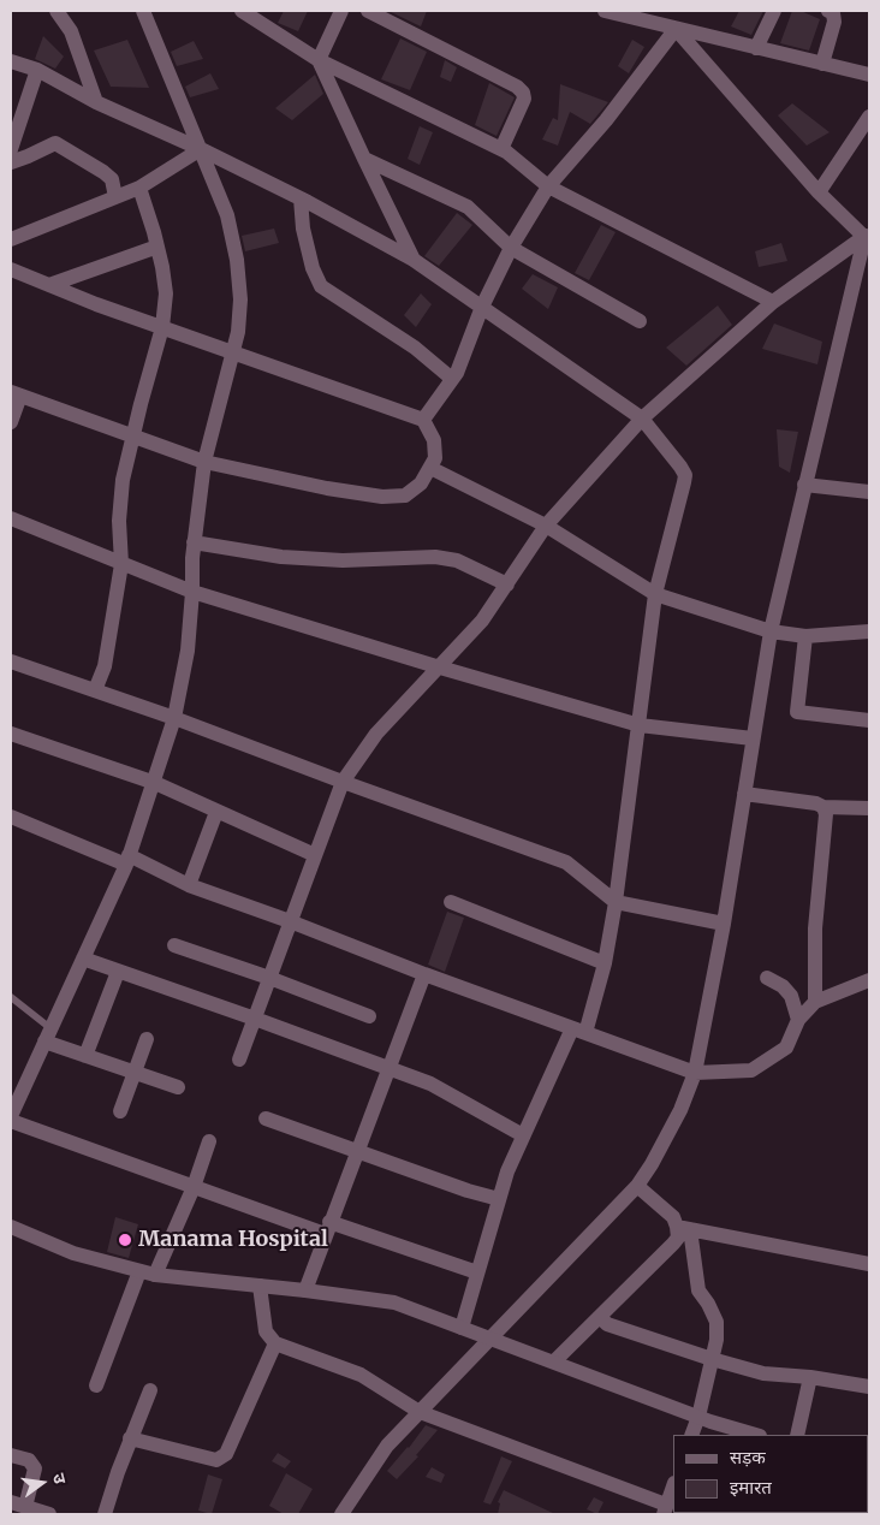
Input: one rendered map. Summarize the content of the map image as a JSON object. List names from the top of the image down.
{
  "places": ["Manama Hospital"],
  "legend": ["सड़क", "इमारत"],
  "north": "right"
}
